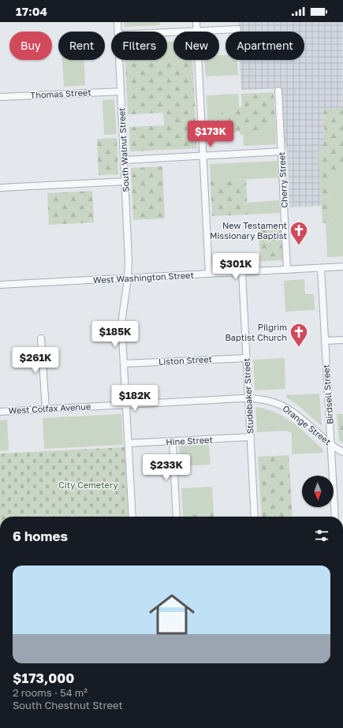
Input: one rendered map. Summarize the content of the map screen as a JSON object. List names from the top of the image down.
{
  "streets": {
    "street": [
      "Thomas Street",
      "South Walnut Street",
      "Cherry Street",
      "West Washington Street",
      "Liston Street",
      "Birdsell Street",
      "Studebaker Street",
      "West Colfax Avenue",
      "Orange Street",
      "Hine Street"
    ]
  },
  "crossings": [
    ["Thomas Street", "South Walnut Street"],
    ["South Walnut Street", "West Washington Street"],
    ["South Walnut Street", "Liston Street"],
    ["South Walnut Street", "West Colfax Avenue"],
    ["South Walnut Street", "Hine Street"],
    ["Cherry Street", "West Washington Street"],
    ["West Washington Street", "Birdsell Street"],
    ["West Washington Street", "Studebaker Street"],
    ["Liston Street", "Studebaker Street"],
    ["Birdsell Street", "Orange Street"],
    ["Studebaker Street", "West Colfax Avenue"],
    ["Studebaker Street", "Hine Street"],
    ["West Colfax Avenue", "Orange Street"]
  ],
  "parks": ["City Cemetery"],
  "places": {
    "church": ["New Testament Missionary Baptist", "Pilgrim Baptist Church"]
  },
  "north": "bottom",
  "page": {
    "status": "17:04",
    "chip": [
      "Buy",
      "Rent",
      "Filters",
      "New",
      "Apartment"
    ],
    "price": [
      "$173K",
      "$301K",
      "$185K",
      "$261K",
      "$182K",
      "$233K"
    ],
    "heading": "6 homes",
    "list": [
      {
        "name": "$173,000",
        "note": "2 rooms · 54 m² · South Chestnut Street"
      }
    ]
  }
}
